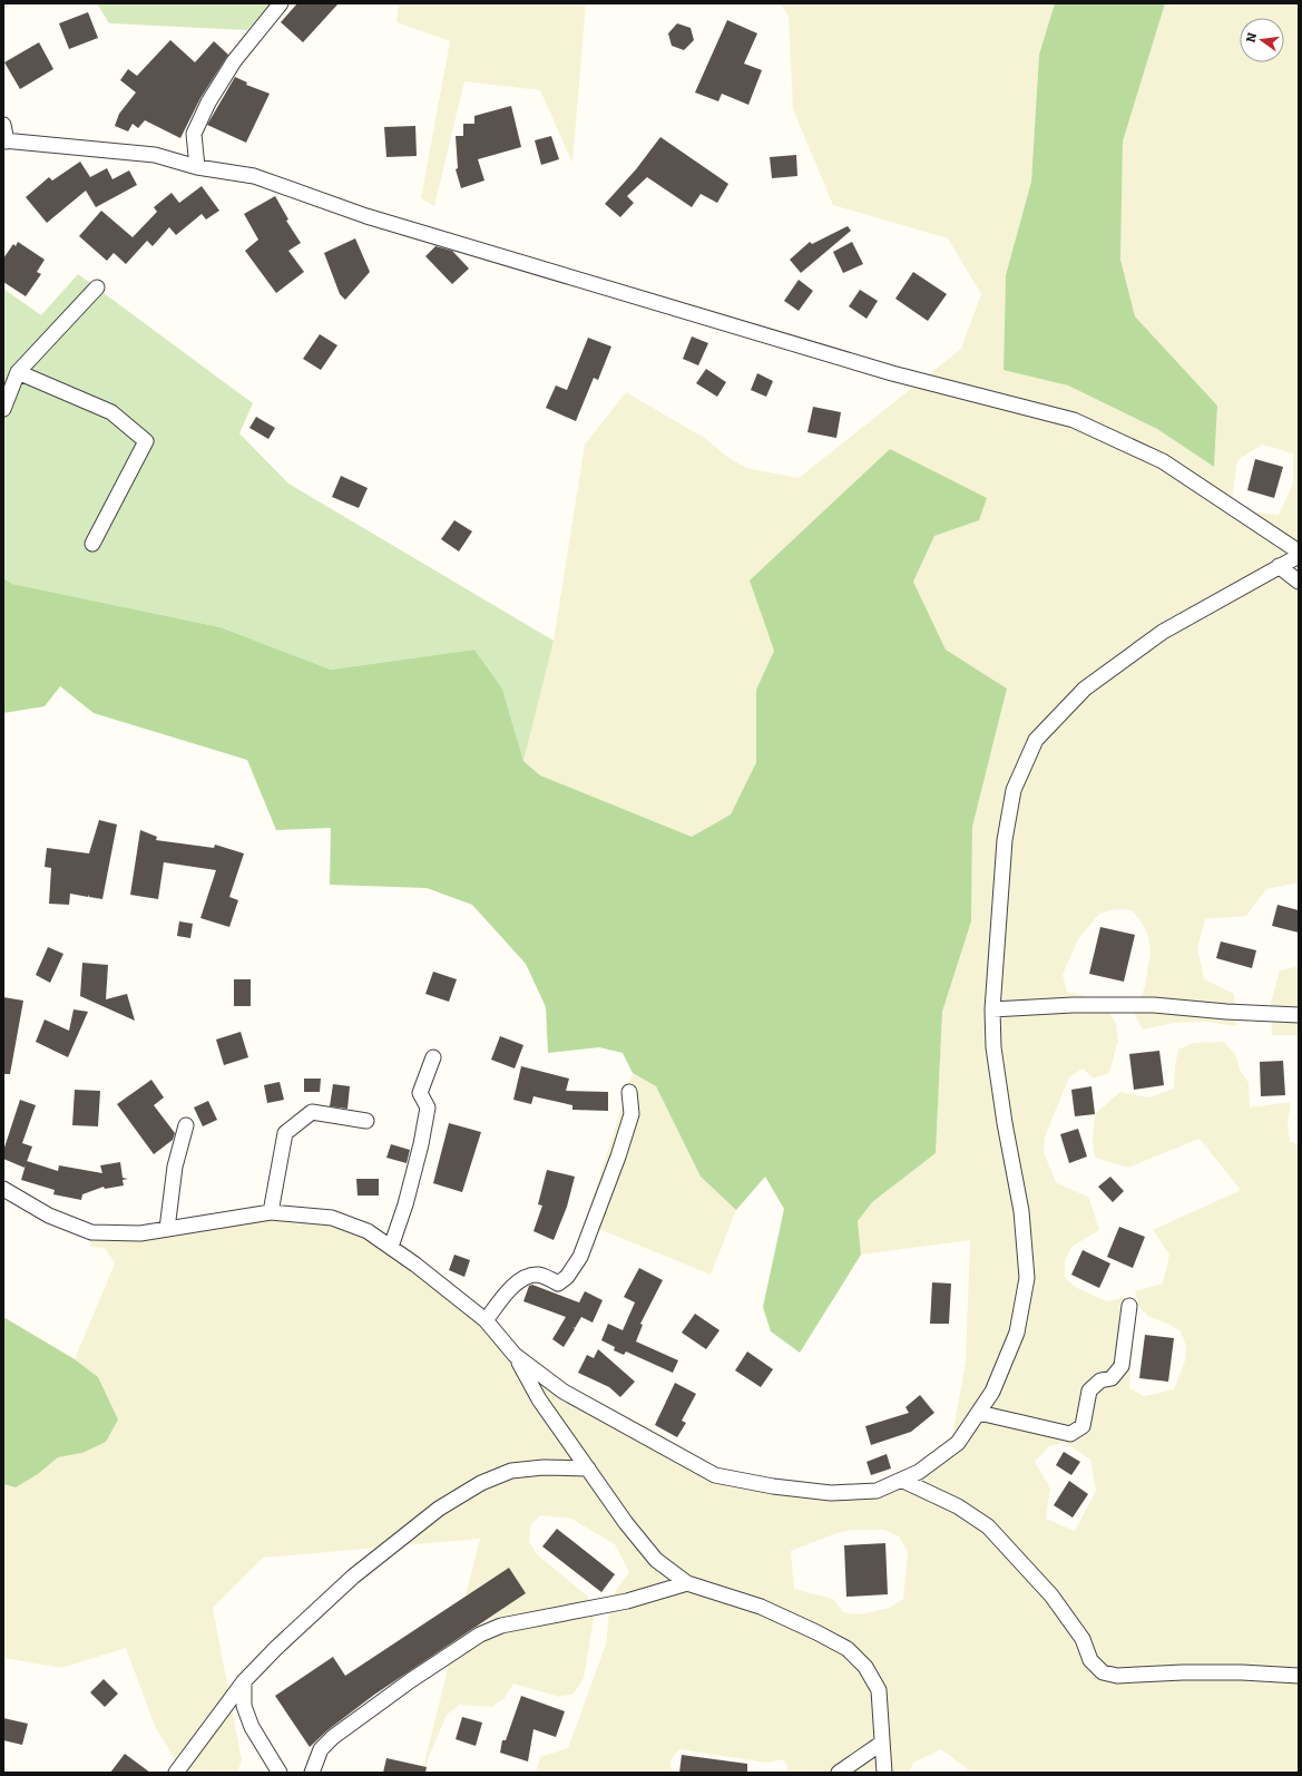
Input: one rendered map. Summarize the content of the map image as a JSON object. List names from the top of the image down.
{
  "north": "left"
}
